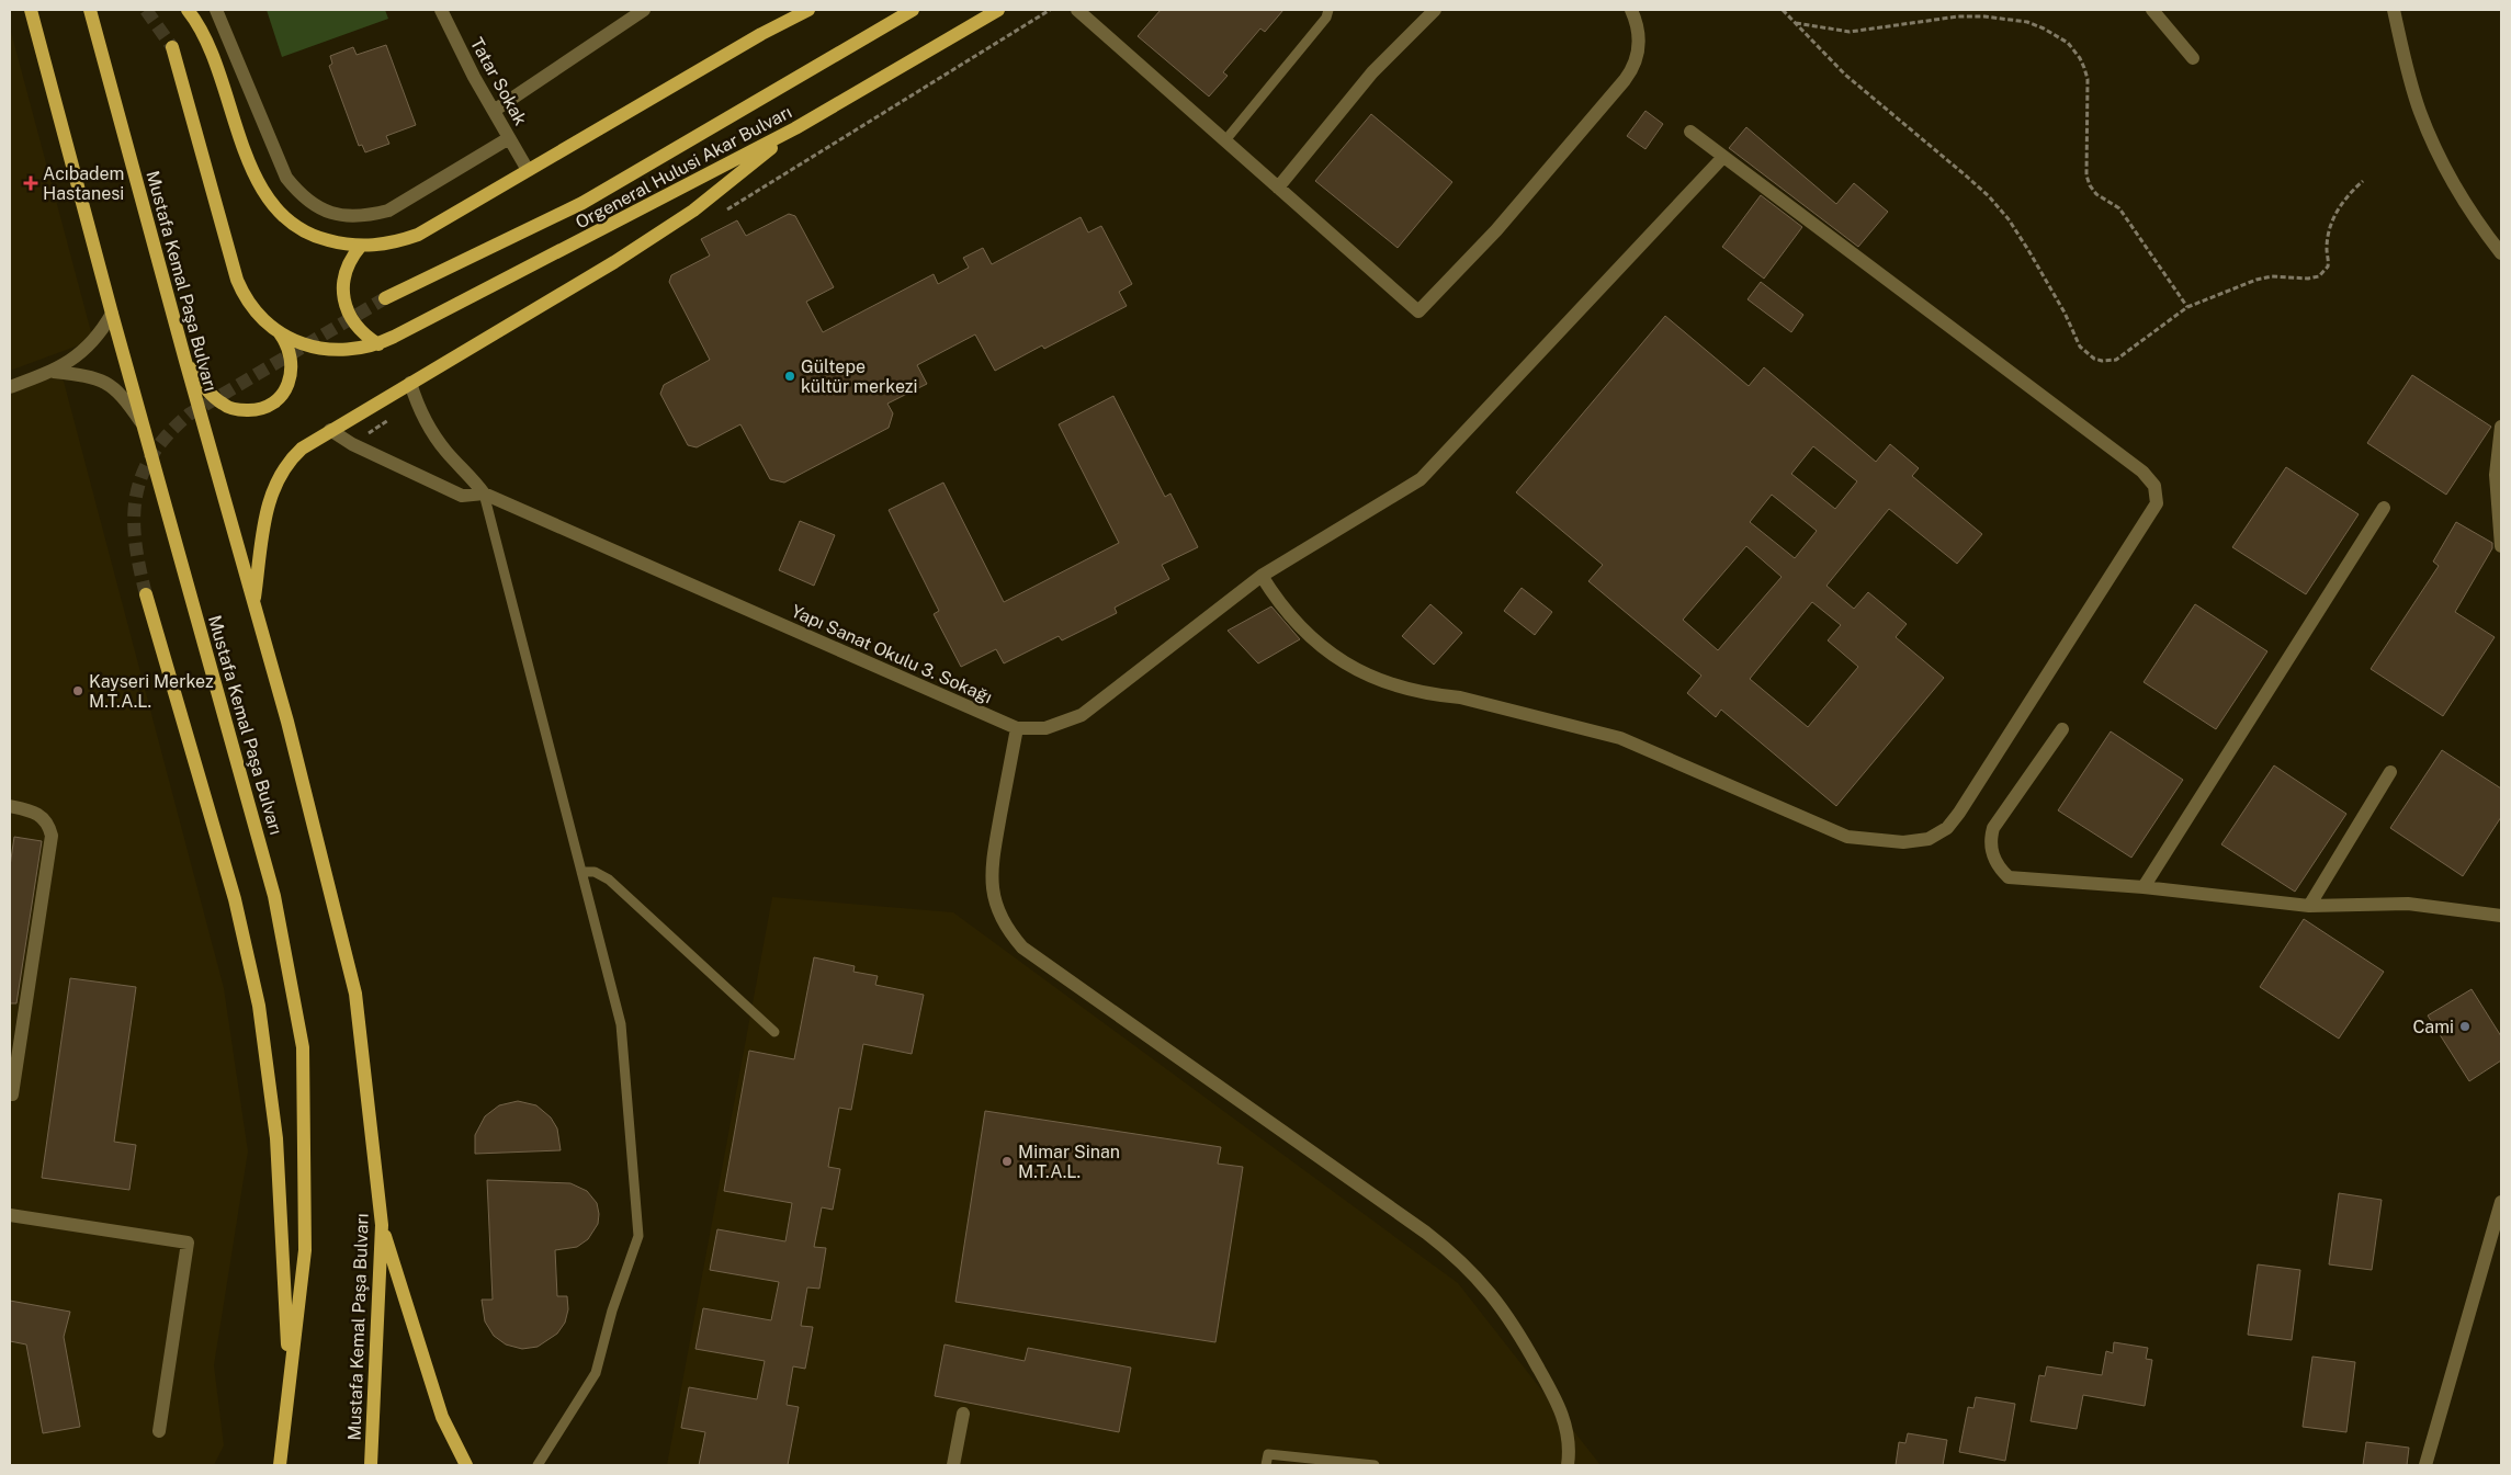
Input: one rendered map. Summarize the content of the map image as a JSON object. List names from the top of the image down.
{
  "streets": {
    "main road": ["Orgeneral Hulusi Akar Bulvarı", "Mustafa Kemal Paşa Bulvarı"],
    "street": ["Tatar Sokak", "Yapı Sanat Okulu 3. Sokağı"]
  },
  "places": {
    "health": ["Acıbadem Hastanesi"],
    "other": [
      "Gültepe kültür merkezi",
      "Kayseri Merkez M.T.A.L.",
      "Cami",
      "Mimar Sinan M.T.A.L."
    ]
  }
}
